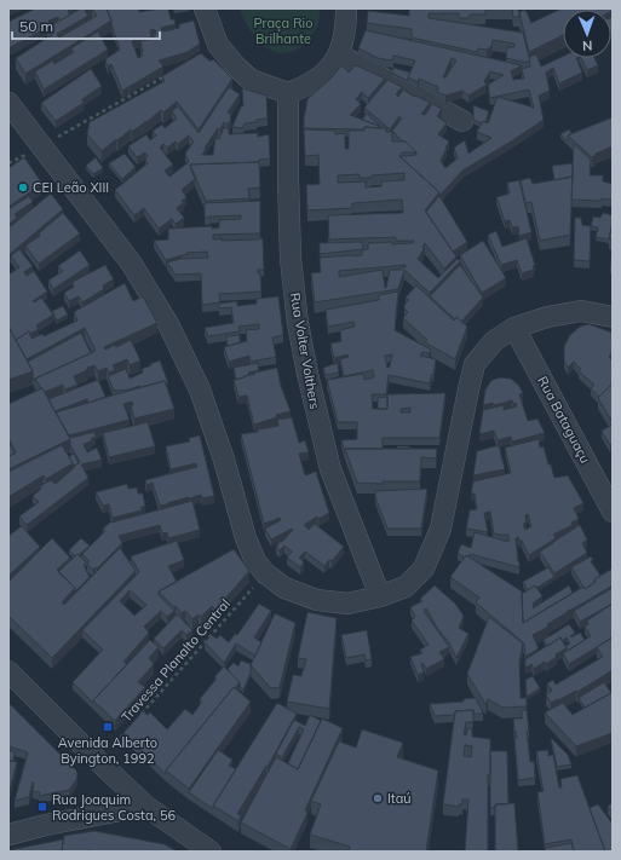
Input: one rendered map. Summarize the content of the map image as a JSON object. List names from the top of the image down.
{
  "streets": {
    "street": ["Rua Volter Volthers", "Rua Bataguaçu"],
    "path": ["Travessa Planalto Central"]
  },
  "parks": ["Praça Rio Brilhante"],
  "places": {
    "other": ["CEI Leão XIII", "Itaú"],
    "transit": ["Avenida Alberto Byington, 1992", "Rua Joaquim Rodrigues Costa, 56"]
  },
  "scale_bar": "50 m",
  "north": "bottom"
}
